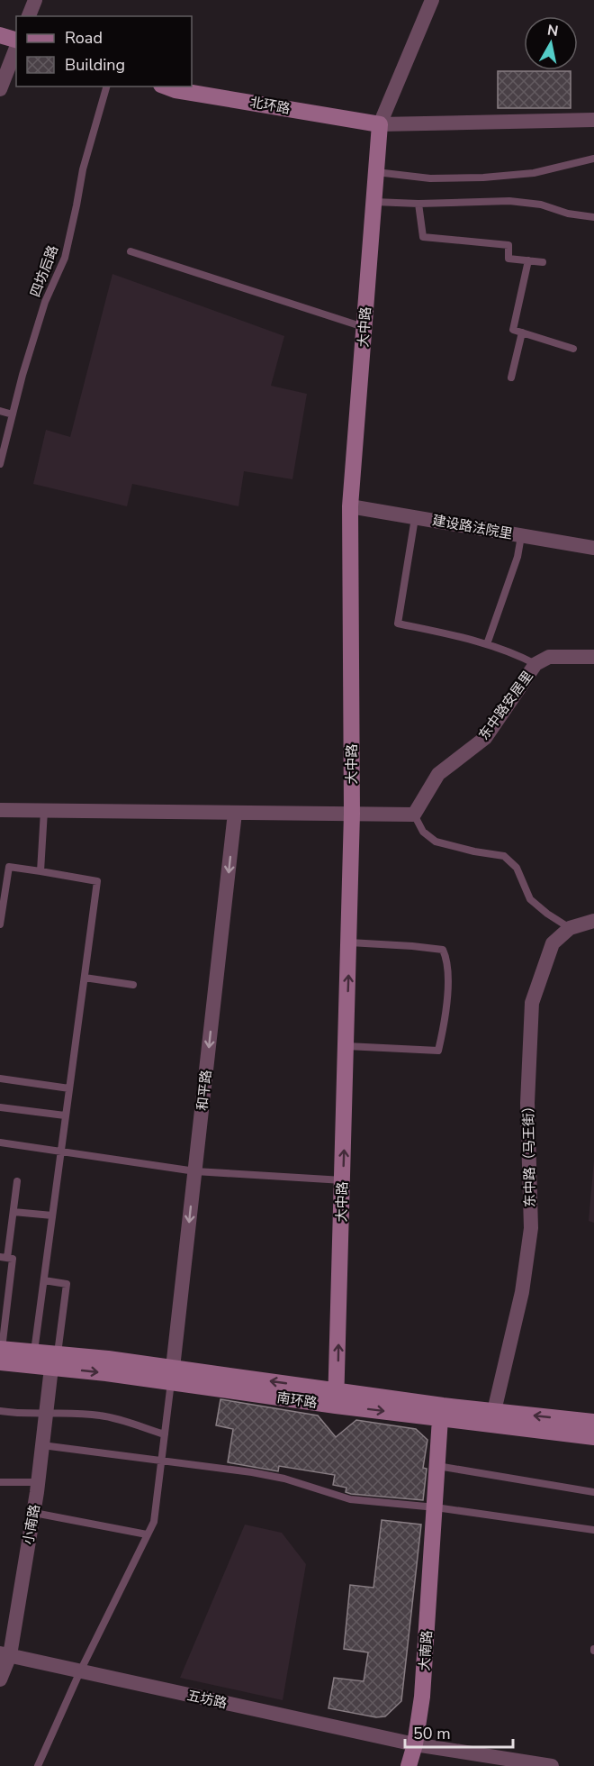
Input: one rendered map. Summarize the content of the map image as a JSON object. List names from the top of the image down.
{
  "streets": {
    "street": [
      "北环路",
      "大中路",
      "建设路法院里",
      "东中路安居里",
      "和平路",
      "东中路（马王街）",
      "南环路",
      "小南路",
      "大南路",
      "五坊路"
    ],
    "lane": ["四坊后路"]
  },
  "crossings": [
    ["北环路", "大中路"],
    ["大中路", "建设路法院里"],
    ["大中路", "南环路"],
    ["和平路", "南环路"],
    ["东中路（马王街）", "南环路"],
    ["南环路", "小南路"],
    ["南环路", "大南路"],
    ["小南路", "五坊路"],
    ["大南路", "五坊路"]
  ],
  "one_way": ["大中路", "和平路"],
  "legend": ["Road", "Building"],
  "scale_bar": "50 m",
  "north": "top"
}
